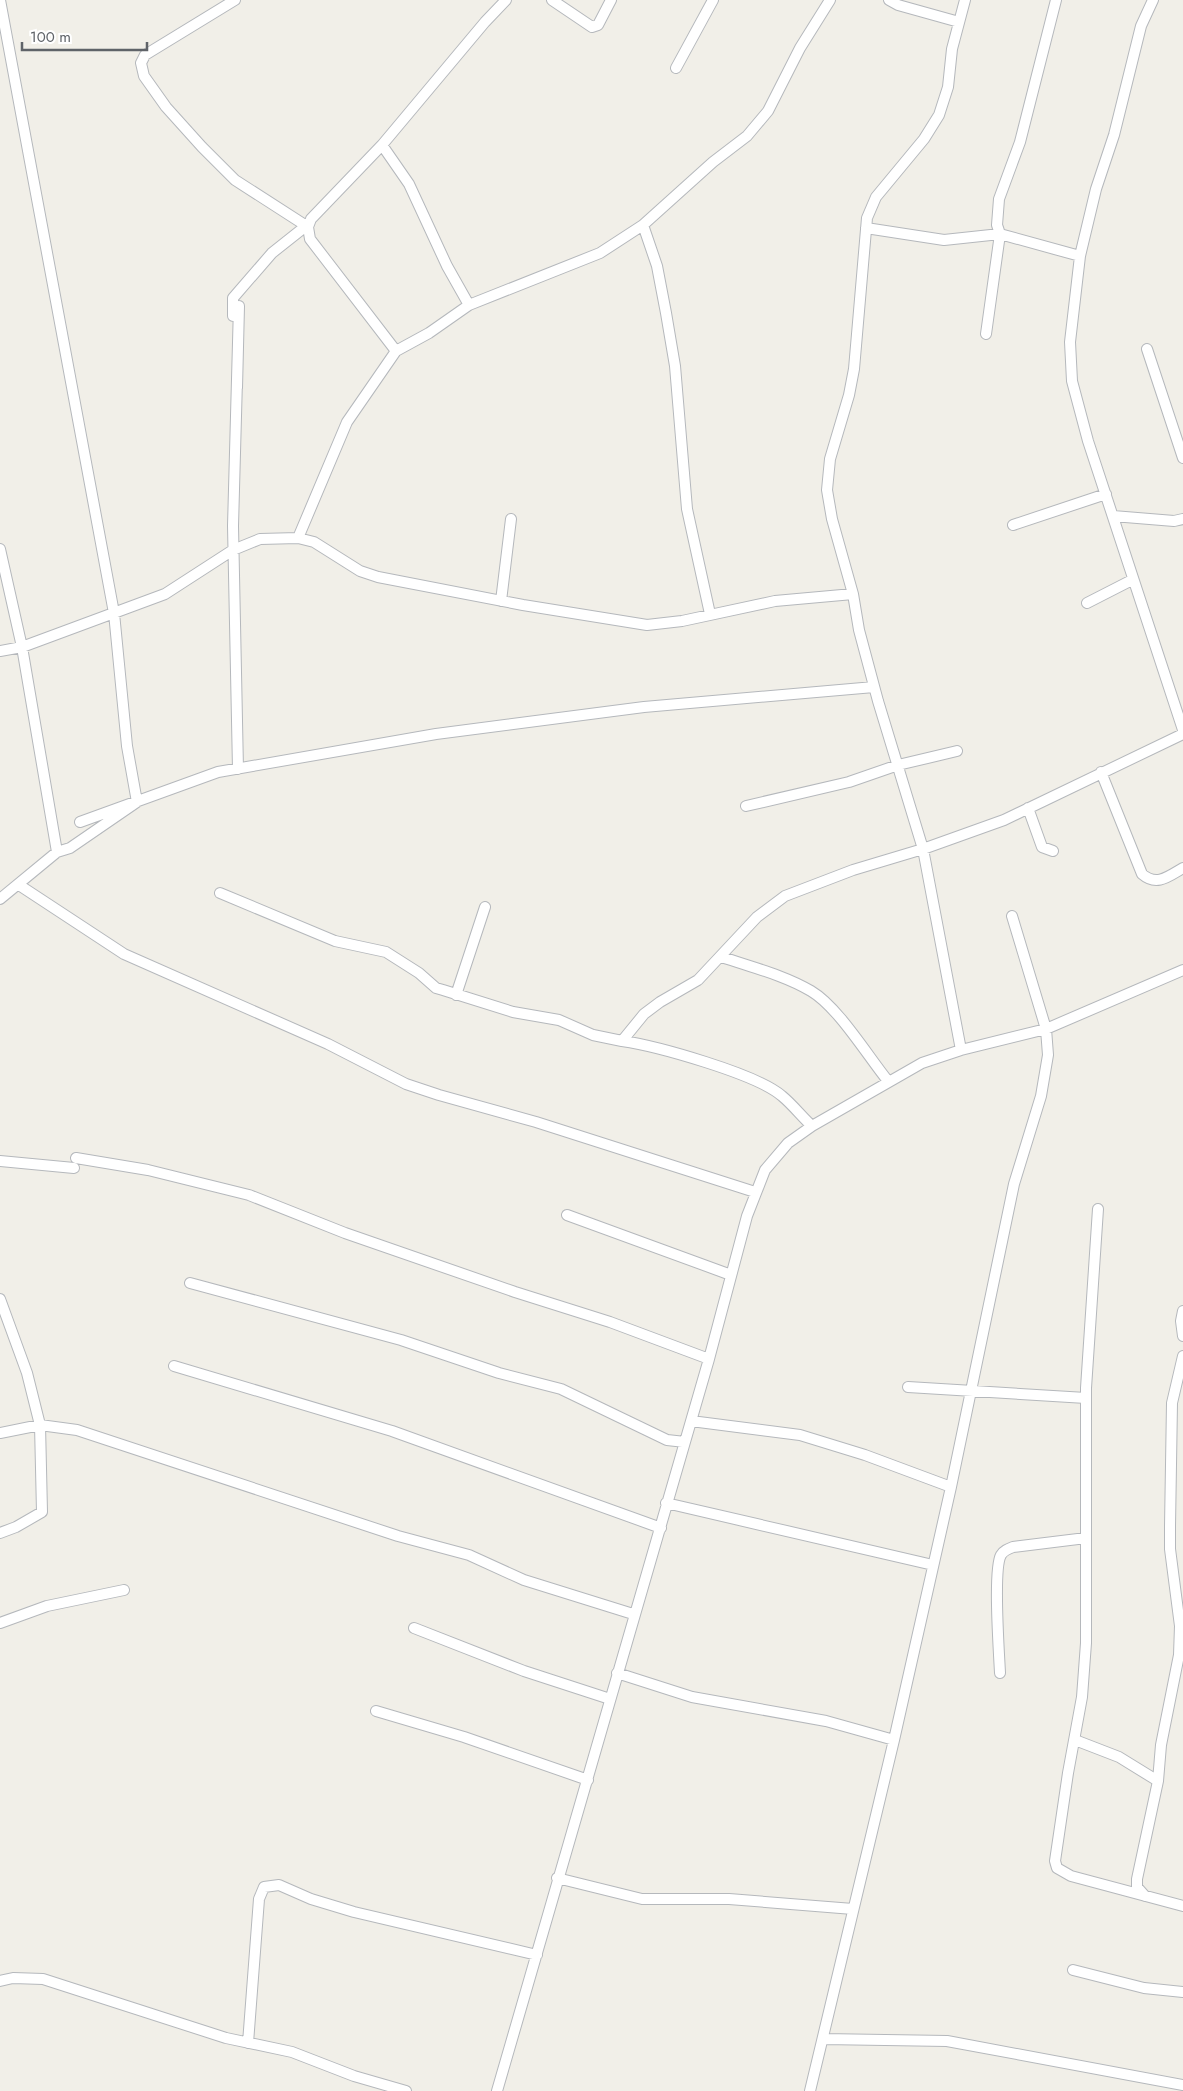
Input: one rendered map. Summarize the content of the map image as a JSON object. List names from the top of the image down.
{
  "scale_bar": "100 m"
}
